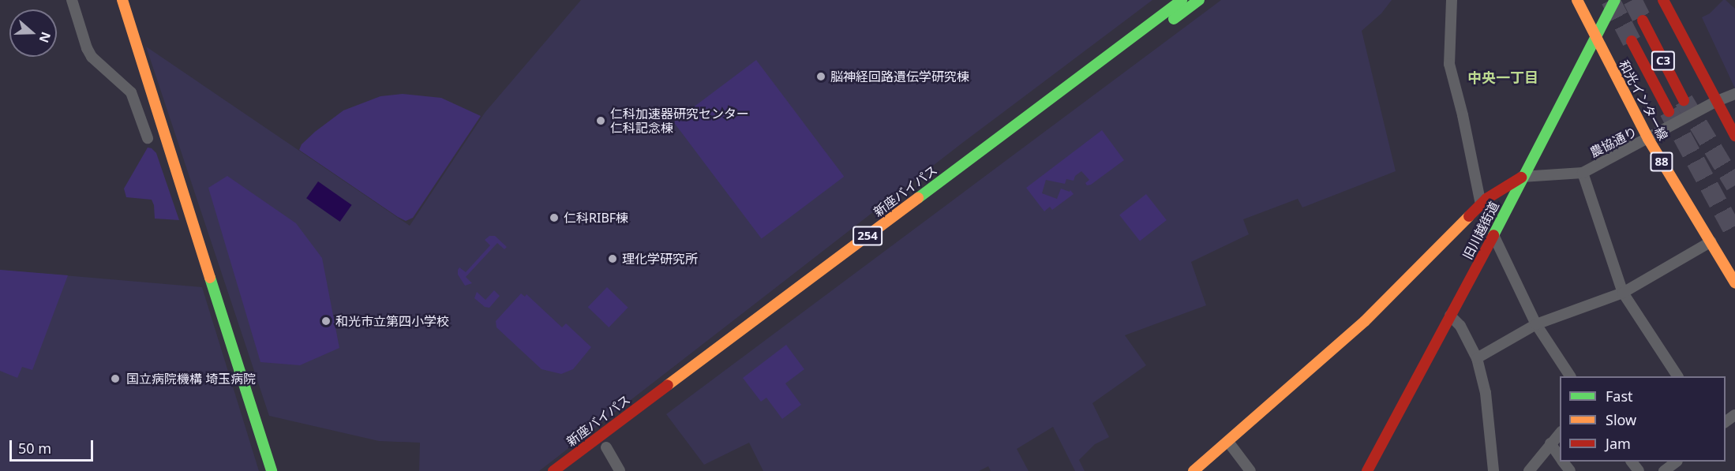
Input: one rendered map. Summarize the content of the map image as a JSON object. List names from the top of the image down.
{
  "streets": {
    "main road": [
      "C3",
      "和光インター線",
      "88",
      "新座バイパス",
      "旧川越街道",
      "254"
    ],
    "street": ["農協通り"]
  },
  "crossings": [
    ["和光インター線", "農協通り"],
    ["和光インター線", "旧川越街道"],
    ["農協通り", "旧川越街道"]
  ],
  "districts": ["中央一丁目"],
  "places": [
    "脳神経回路遺伝学研究棟",
    "仁科加速器研究センター 仁科記念棟",
    "仁科RIBF棟",
    "理化学研究所",
    "和光市立第四小学校",
    "国立病院機構 埼玉病院"
  ],
  "legend": ["Fast", "Slow", "Jam"],
  "scale_bar": "50 m",
  "north": "right"
}
